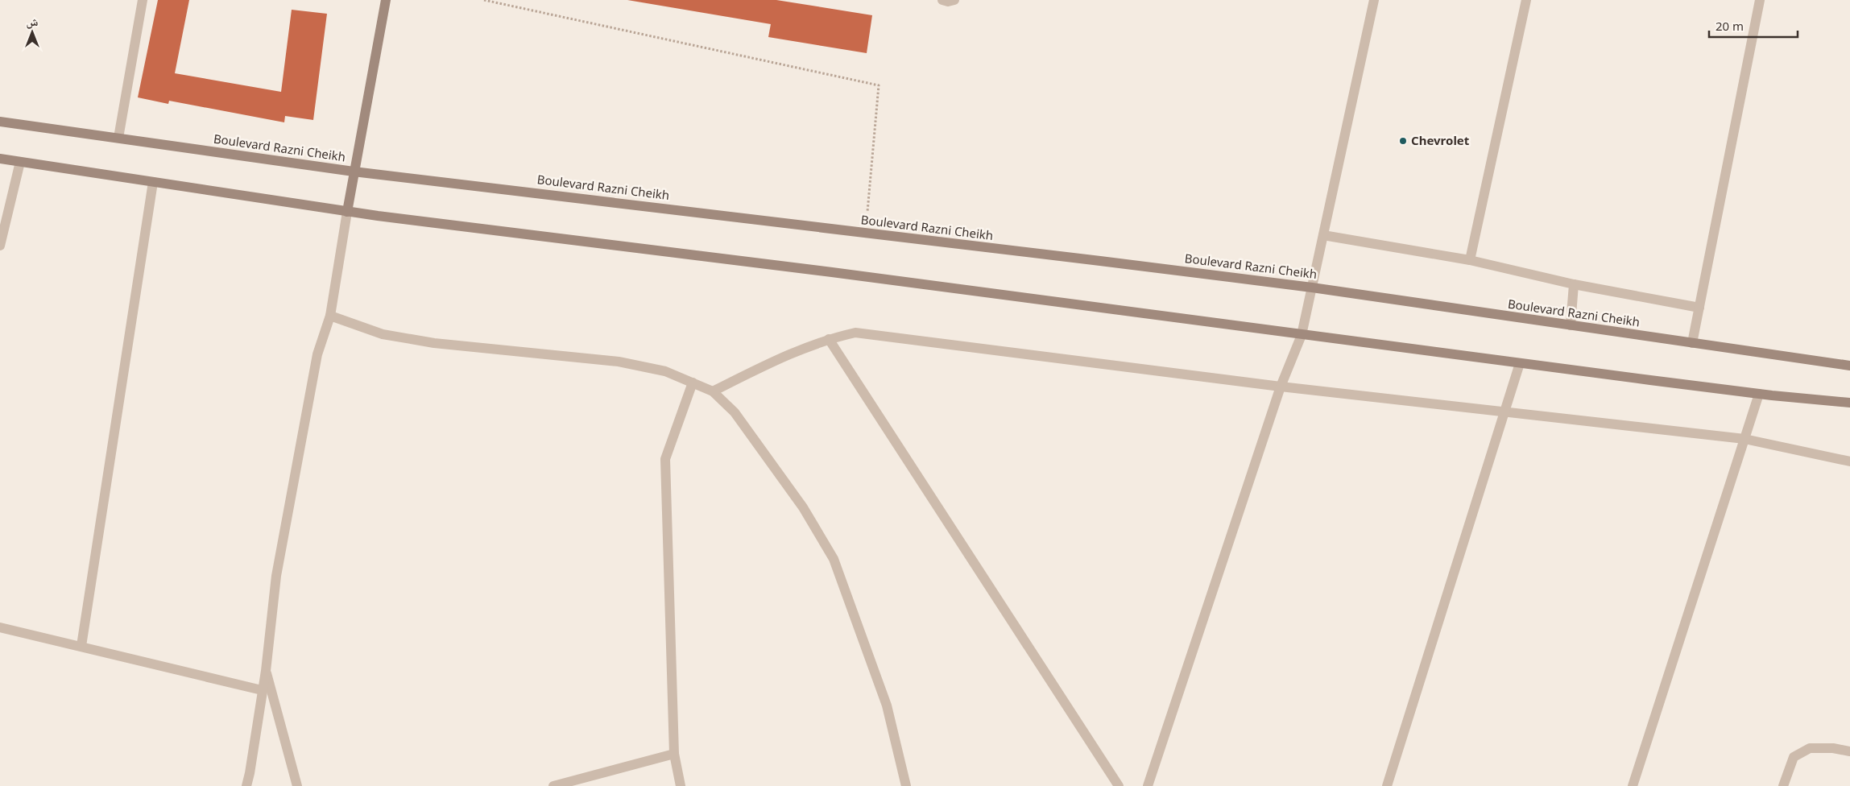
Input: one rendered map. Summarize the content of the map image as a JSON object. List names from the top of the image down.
{
  "streets": {
    "main road": ["Boulevard Razni Cheikh"]
  },
  "places": ["Chevrolet"],
  "scale_bar": "20 m",
  "north": "top"
}
